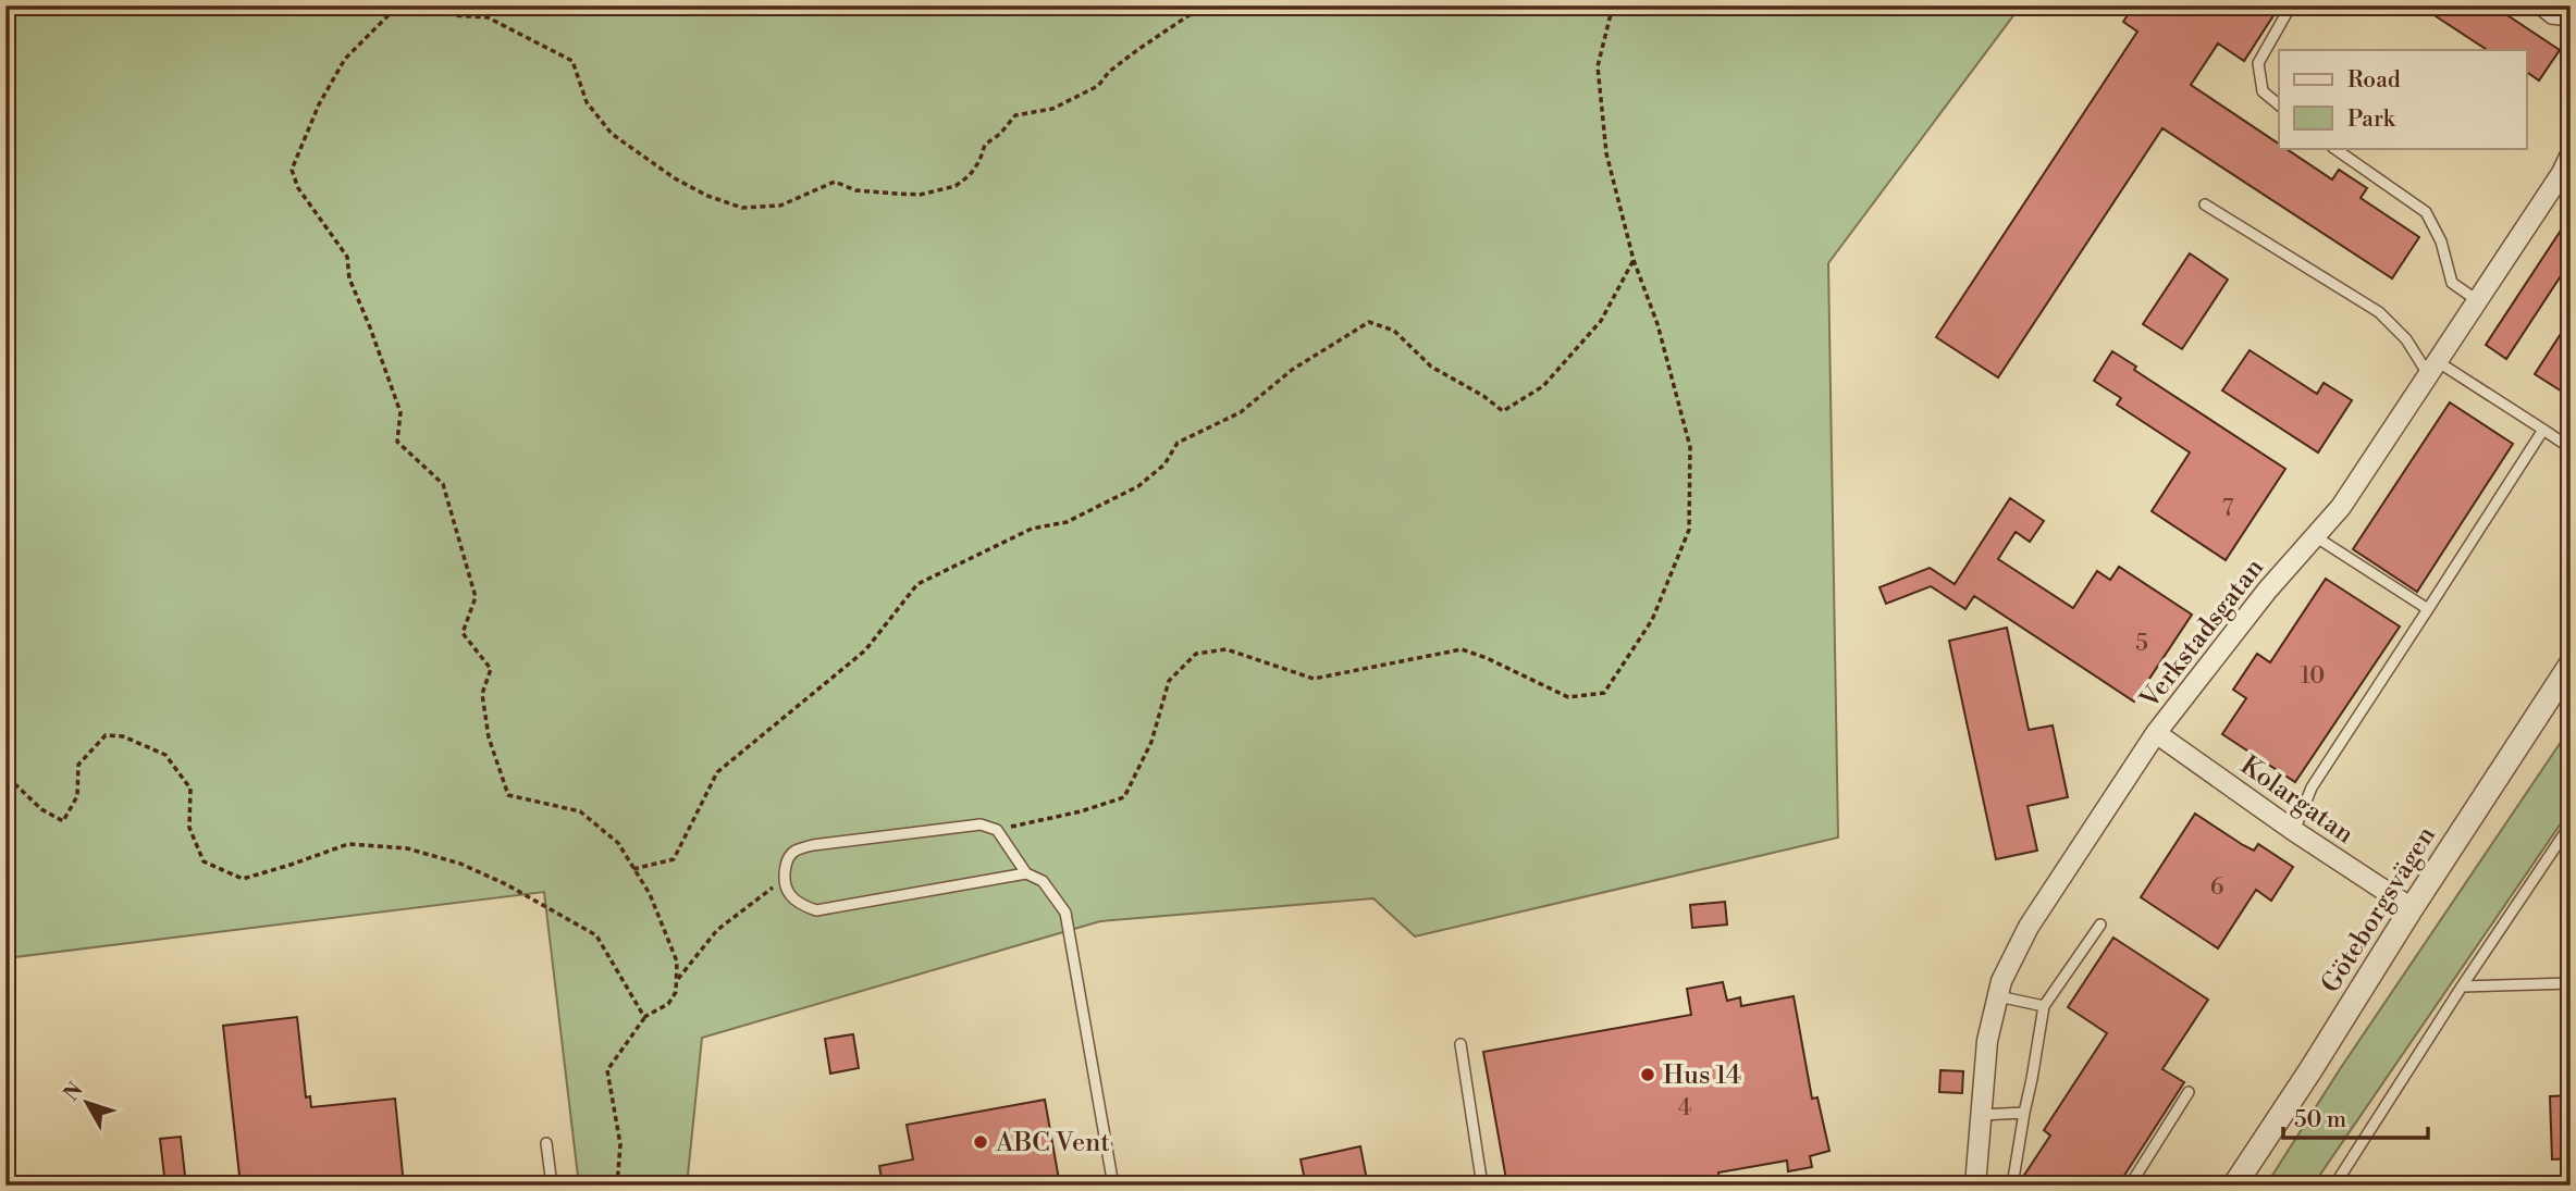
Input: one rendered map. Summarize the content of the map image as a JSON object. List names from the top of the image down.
{
  "streets": {
    "street": ["Verkstadsgatan", "Kolargatan", "Göteborgsvägen"]
  },
  "crossings": [
    ["Verkstadsgatan", "Kolargatan"],
    ["Kolargatan", "Göteborgsvägen"]
  ],
  "places": ["Hus 14", "ABC Vent"],
  "house_numbers": [
    "7",
    "5",
    "10",
    "6",
    "4"
  ],
  "legend": ["Road", "Park"],
  "scale_bar": "50 m",
  "north": "top left"
}
